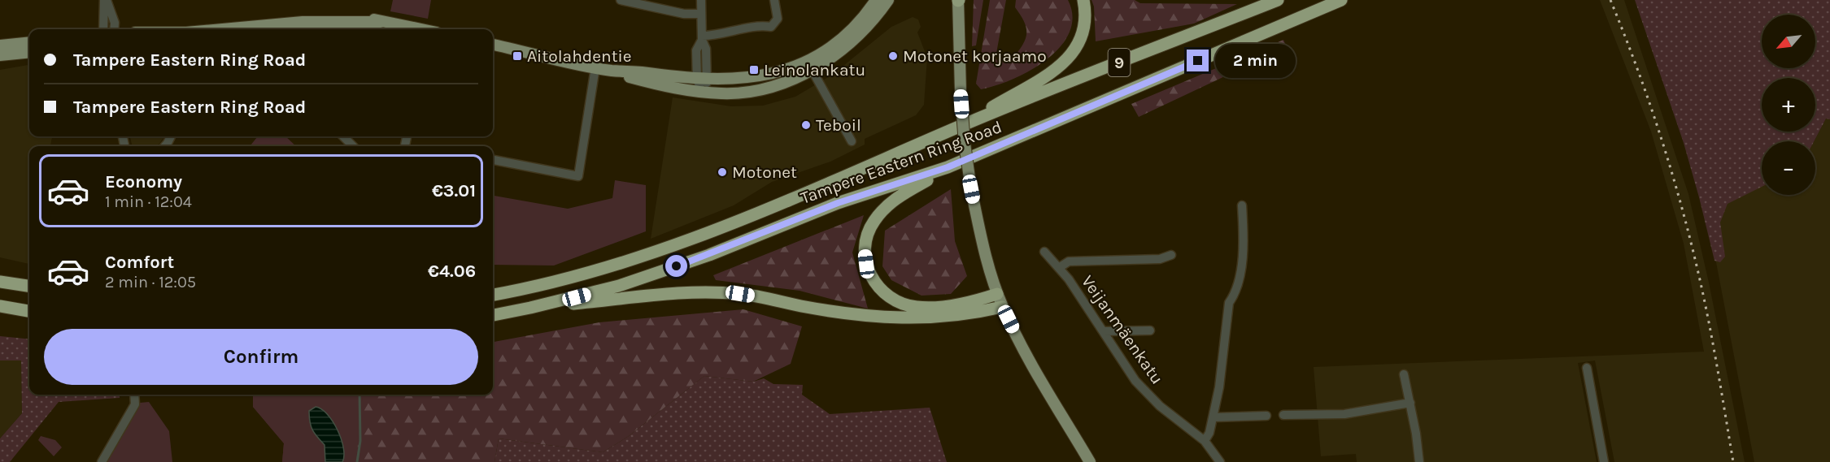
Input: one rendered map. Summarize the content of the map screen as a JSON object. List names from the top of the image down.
{
  "streets": {
    "highway": ["9", "Tampere Eastern Ring Road"],
    "street": ["Veijanmäenkatu"]
  },
  "places": {
    "transit": ["Aitolahdentie", "Leinolankatu"],
    "other": ["Motonet korjaamo", "Teboil", "Motonet"]
  },
  "north": "bottom left",
  "page": {
    "map_buttons": ["+", "−"],
    "banner": ["Tampere Eastern Ring Road", "Tampere Eastern Ring Road"],
    "bubble": "2 min",
    "list": [
      {
        "name": "Economy",
        "note": "1 min · 12:04",
        "value": "€3.01"
      },
      {
        "name": "Comfort",
        "note": "2 min · 12:05",
        "value": "€4.06"
      }
    ],
    "buttons": "Confirm"
  }
}
